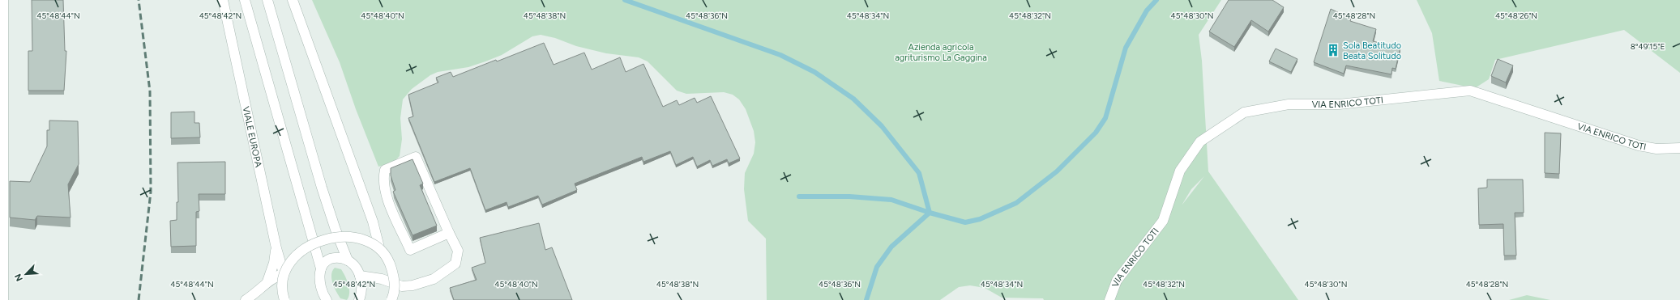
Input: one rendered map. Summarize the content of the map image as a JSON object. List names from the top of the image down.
{
  "streets": {
    "street": ["VIA ENRICO TOTI", "VIALE EUROPA"]
  },
  "parks": ["Azienda agricola agriturismo La Gaggina"],
  "places": {
    "building": ["Sola Beatitudo Beata Solitudo"]
  },
  "north": "bottom left",
  "coordinates": [
    "45°48'44\"N",
    "45°48'42\"N",
    "45°48'40\"N",
    "45°48'38\"N",
    "45°48'32\"N",
    "45°48'28\"N",
    "45°48'36\"N",
    "45°48'34\"N",
    "45°48'30\"N",
    "45°48'26\"N",
    "8°49'15\"E"
  ]
}
